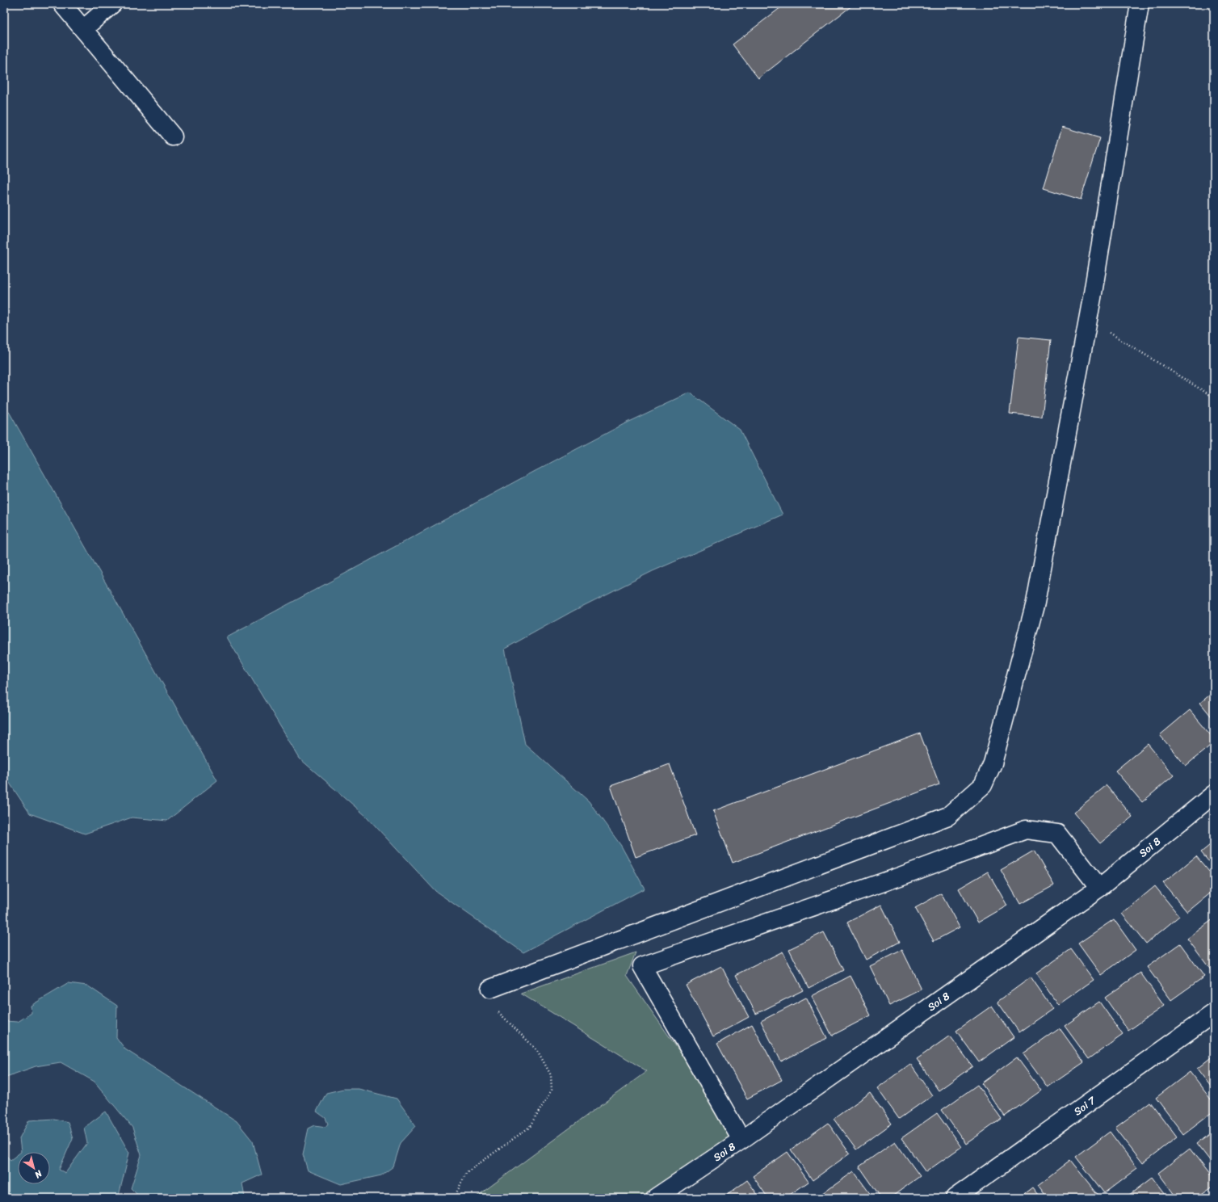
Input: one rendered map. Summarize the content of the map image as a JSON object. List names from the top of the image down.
{
  "streets": {
    "street": ["Soi 8", "Soi 7"]
  },
  "north": "bottom right"
}
